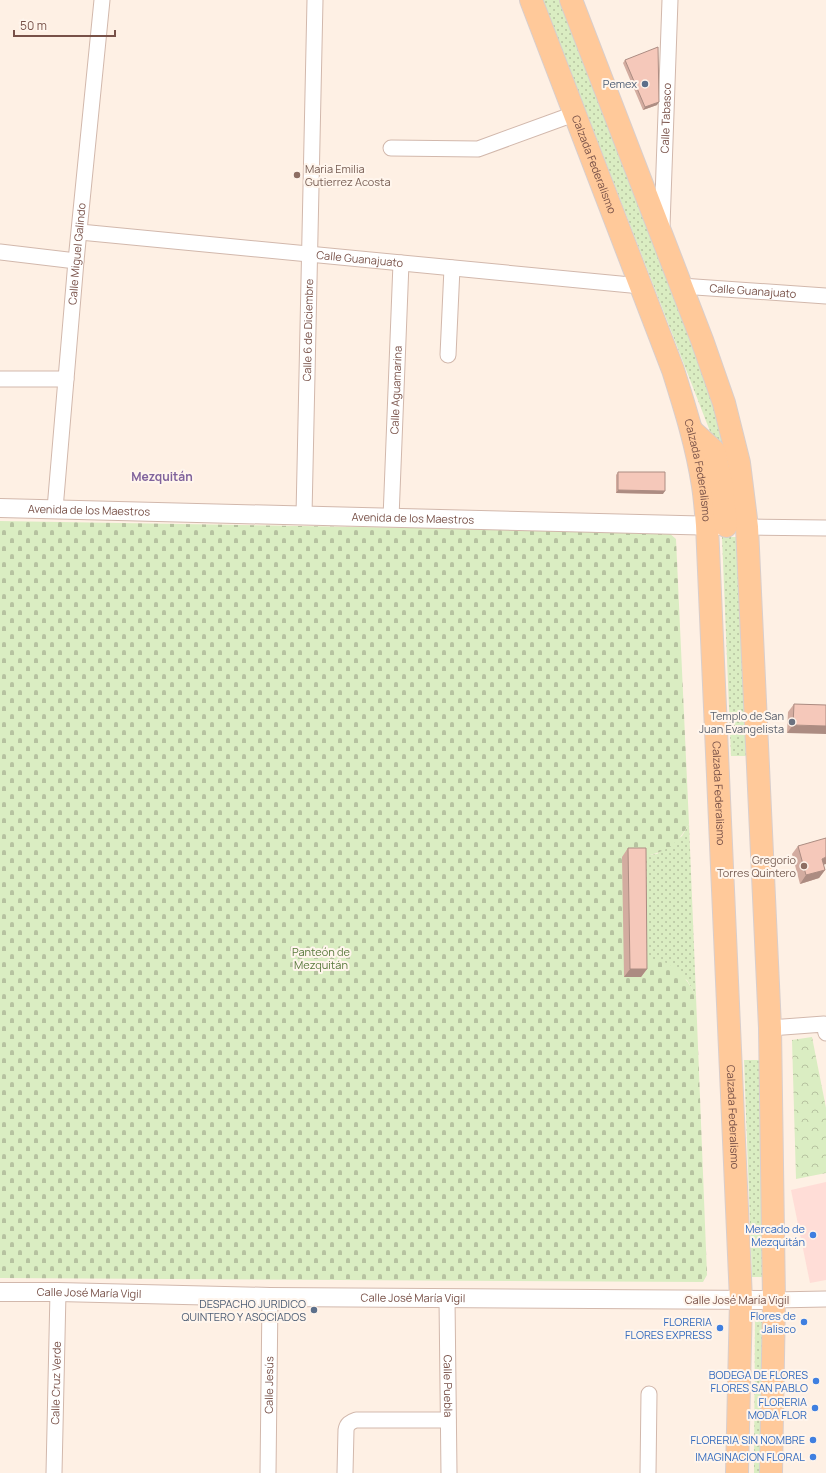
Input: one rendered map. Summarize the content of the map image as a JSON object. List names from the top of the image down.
{
  "streets": {
    "main road": ["Calzada Federalismo"],
    "street": [
      "Calle Tabasco",
      "Calle Miguel Galindo",
      "Calle Guanajuato",
      "Calle 6 de Diciembre",
      "Calle Aguamarina",
      "Avenida de los Maestros",
      "Calle José María Vigil",
      "Calle Cruz Verde",
      "Calle Jesús",
      "Calle Puebla"
    ]
  },
  "crossings": [
    ["Calzada Federalismo", "Calle Guanajuato"],
    ["Calzada Federalismo", "Avenida de los Maestros"],
    ["Calzada Federalismo", "Calle José María Vigil"],
    ["Calle Miguel Galindo", "Calle Guanajuato"],
    ["Calle Miguel Galindo", "Avenida de los Maestros"],
    ["Calle Guanajuato", "Calle 6 de Diciembre"],
    ["Calle Guanajuato", "Calle Aguamarina"],
    ["Calle 6 de Diciembre", "Avenida de los Maestros"],
    ["Calle Aguamarina", "Avenida de los Maestros"],
    ["Calle José María Vigil", "Calle Cruz Verde"],
    ["Calle José María Vigil", "Calle Jesús"],
    ["Calle José María Vigil", "Calle Puebla"]
  ],
  "districts": ["Mezquitán"],
  "parks": ["Panteón de Mezquitán"],
  "places": [
    "Pemex",
    "Maria Emilia Gutierrez Acosta",
    "Templo de San Juan Evangelista",
    "Gregorio Torres Quintero",
    "Mercado de Mezquitán",
    "DESPACHO JURIDICO QUINTERO Y ASOCIADOS",
    "Flores de Jalisco",
    "FLORERIA FLORES EXPRESS",
    "BODEGA DE FLORES FLORES SAN PABLO",
    "FLORERIA MODA FLOR",
    "FLORERIA SIN NOMBRE",
    "IMAGINACION FLORAL"
  ],
  "scale_bar": "50 m"
}
